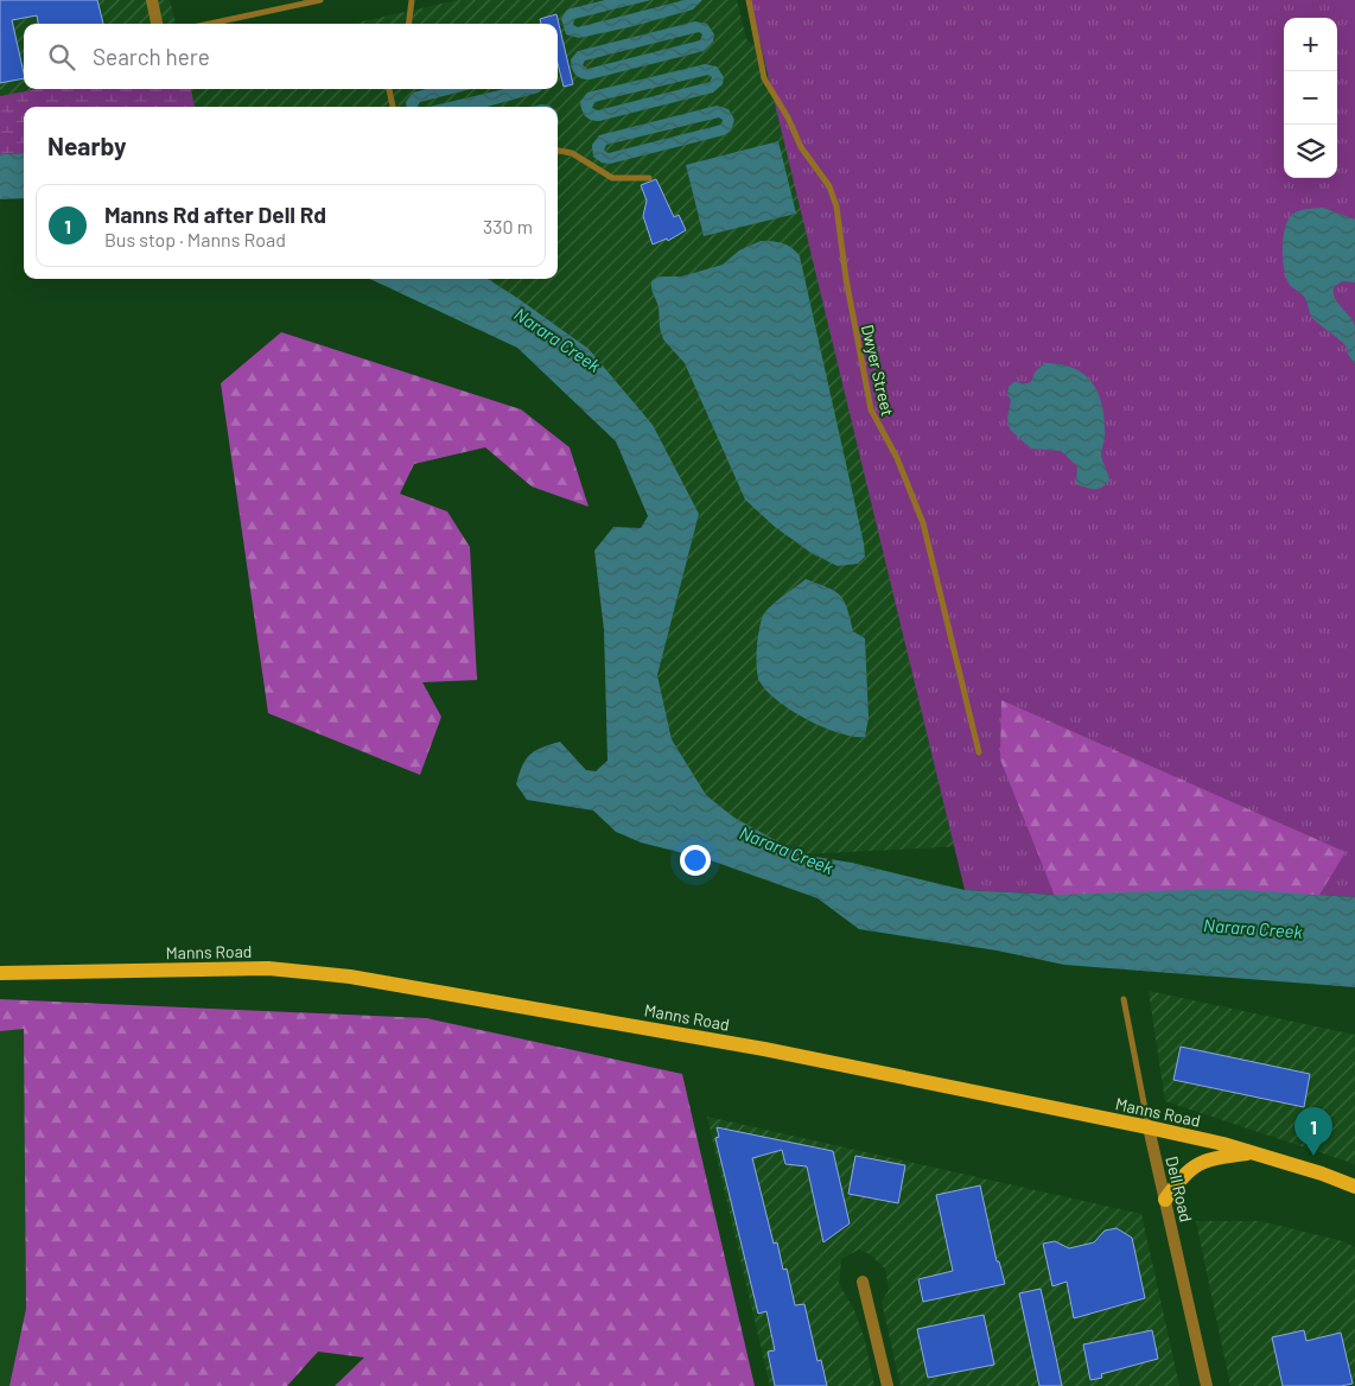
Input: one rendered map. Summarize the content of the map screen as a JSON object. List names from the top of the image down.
{
  "streets": {
    "main road": ["Manns Road"],
    "street": ["Dell Road"],
    "lane": ["Dwyer Street"]
  },
  "crossings": [
    ["Manns Road", "Dell Road"]
  ],
  "water": ["Narara Creek"],
  "page": {
    "map_buttons": ["+", "−"],
    "search": "Search here",
    "heading": "Nearby",
    "list": [
      {
        "mark": "1",
        "name": "Manns Rd after Dell Rd",
        "note": "Bus stop · Manns Road",
        "value": "330 m"
      }
    ],
    "pins": "1"
  }
}
